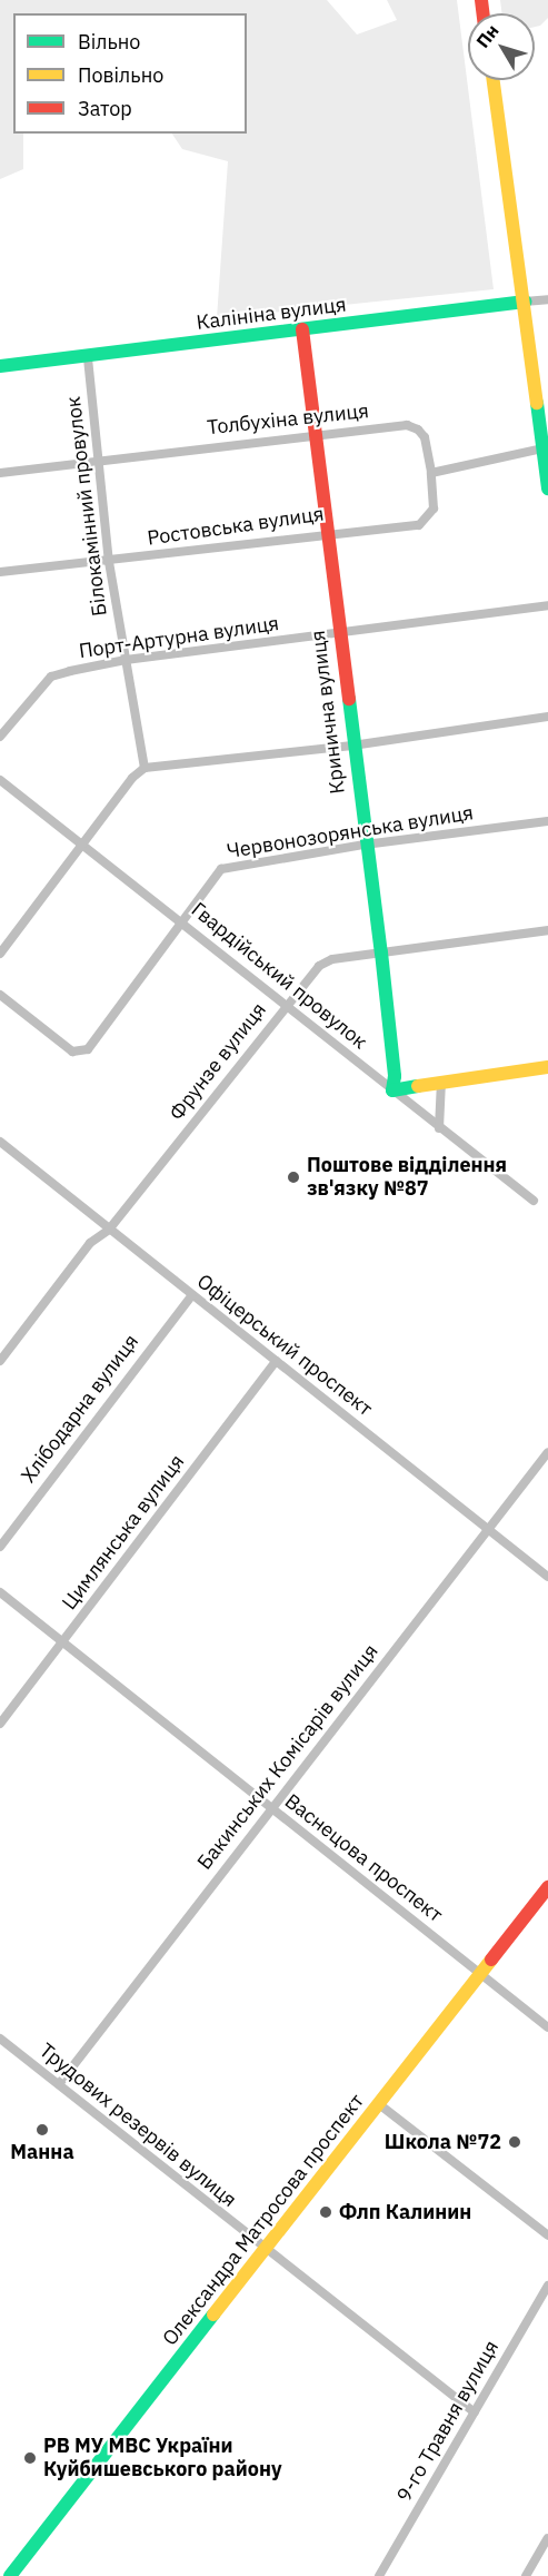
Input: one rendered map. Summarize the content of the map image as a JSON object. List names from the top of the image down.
{
  "streets": {
    "street": [
      "Калініна вулиця",
      "Толбухіна вулиця",
      "Білокамінний провулок",
      "Ростовська вулиця",
      "Порт-Артурна вулиця",
      "Кринична вулиця",
      "Червонозорянська вулиця",
      "Гвардійський провулок",
      "Фрунзе вулиця",
      "Офіцерський проспект",
      "Хлібодарна вулиця",
      "Цимлянська вулиця",
      "Бакинських Комісарів вулиця",
      "Васнецова проспект",
      "Трудових резервів вулиця",
      "Олександра Матросова проспект",
      "9-го Травня вулиця"
    ]
  },
  "crossings": [
    ["Калініна вулиця", "Білокамінний провулок"],
    ["Калініна вулиця", "Кринична вулиця"],
    ["Толбухіна вулиця", "Білокамінний провулок"],
    ["Толбухіна вулиця", "Ростовська вулиця"],
    ["Толбухіна вулиця", "Кринична вулиця"],
    ["Білокамінний провулок", "Ростовська вулиця"],
    ["Білокамінний провулок", "Порт-Артурна вулиця"],
    ["Ростовська вулиця", "Кринична вулиця"],
    ["Порт-Артурна вулиця", "Кринична вулиця"],
    ["Кринична вулиця", "Червонозорянська вулиця"],
    ["Кринична вулиця", "Гвардійський провулок"],
    ["Кринична вулиця", "Фрунзе вулиця"],
    ["Червонозорянська вулиця", "Гвардійський провулок"],
    ["Гвардійський провулок", "Фрунзе вулиця"],
    ["Фрунзе вулиця", "Офіцерський проспект"],
    ["Офіцерський проспект", "Хлібодарна вулиця"],
    ["Офіцерський проспект", "Цимлянська вулиця"],
    ["Офіцерський проспект", "Бакинських Комісарів вулиця"],
    ["Цимлянська вулиця", "Васнецова проспект"],
    ["Бакинських Комісарів вулиця", "Васнецова проспект"],
    ["Бакинських Комісарів вулиця", "Трудових резервів вулиця"],
    ["Васнецова проспект", "Олександра Матросова проспект"],
    ["Трудових резервів вулиця", "Олександра Матросова проспект"],
    ["Трудових резервів вулиця", "9-го Травня вулиця"]
  ],
  "places": [
    "Поштове відділення зв'язку №87",
    "Манна",
    "Школа №72",
    "Флп Калинин",
    "РВ МУ МВС України Куйбишевського району"
  ],
  "legend": ["Вільно", "Повільно", "Затор"],
  "north": "top left"
}
